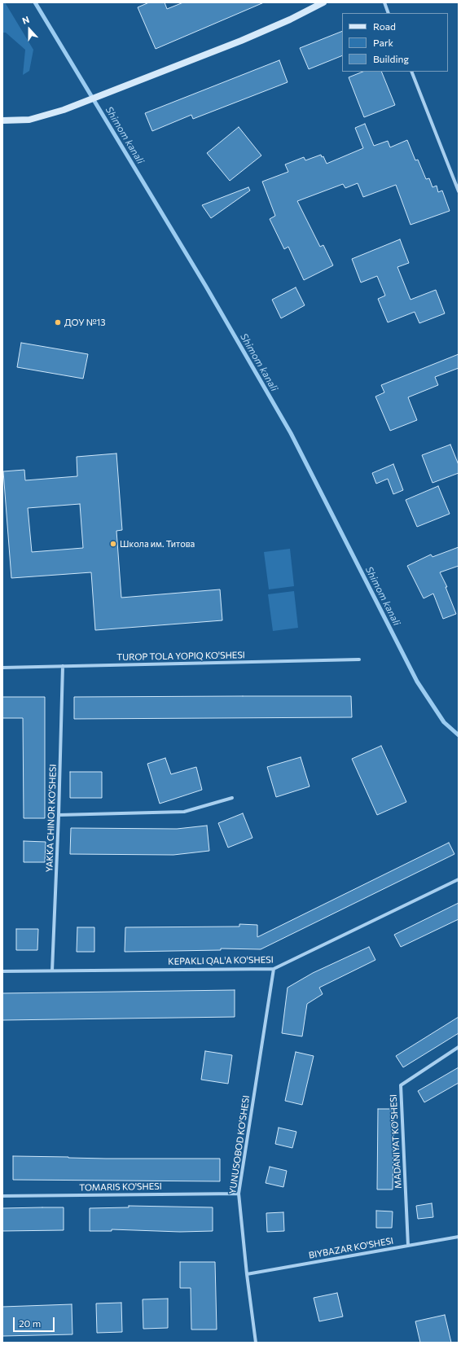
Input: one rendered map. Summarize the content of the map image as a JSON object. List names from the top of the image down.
{
  "streets": {
    "street": [
      "TUROP TOLA YOPIQ KO'SHESI",
      "YAKKA CHINOR KO'SHESI",
      "KEPAKLI QAL'A KO'SHESI",
      "MADANIYAT KO'SHESI",
      "YUNUSOBOD KO'SHESI",
      "TOMARIS KO'SHESI",
      "BIYBAZAR KO'SHESI"
    ]
  },
  "crossings": [
    ["TUROP TOLA YOPIQ KO'SHESI", "YAKKA CHINOR KO'SHESI"],
    ["YAKKA CHINOR KO'SHESI", "KEPAKLI QAL'A KO'SHESI"],
    ["KEPAKLI QAL'A KO'SHESI", "YUNUSOBOD KO'SHESI"],
    ["MADANIYAT KO'SHESI", "BIYBAZAR KO'SHESI"],
    ["YUNUSOBOD KO'SHESI", "TOMARIS KO'SHESI"],
    ["YUNUSOBOD KO'SHESI", "BIYBAZAR KO'SHESI"]
  ],
  "water": ["Shimom kanali"],
  "places": ["ДОУ №13", "Школа им. Титова"],
  "legend": ["Road", "Park", "Building"],
  "scale_bar": "20 m",
  "north": "top"
}
